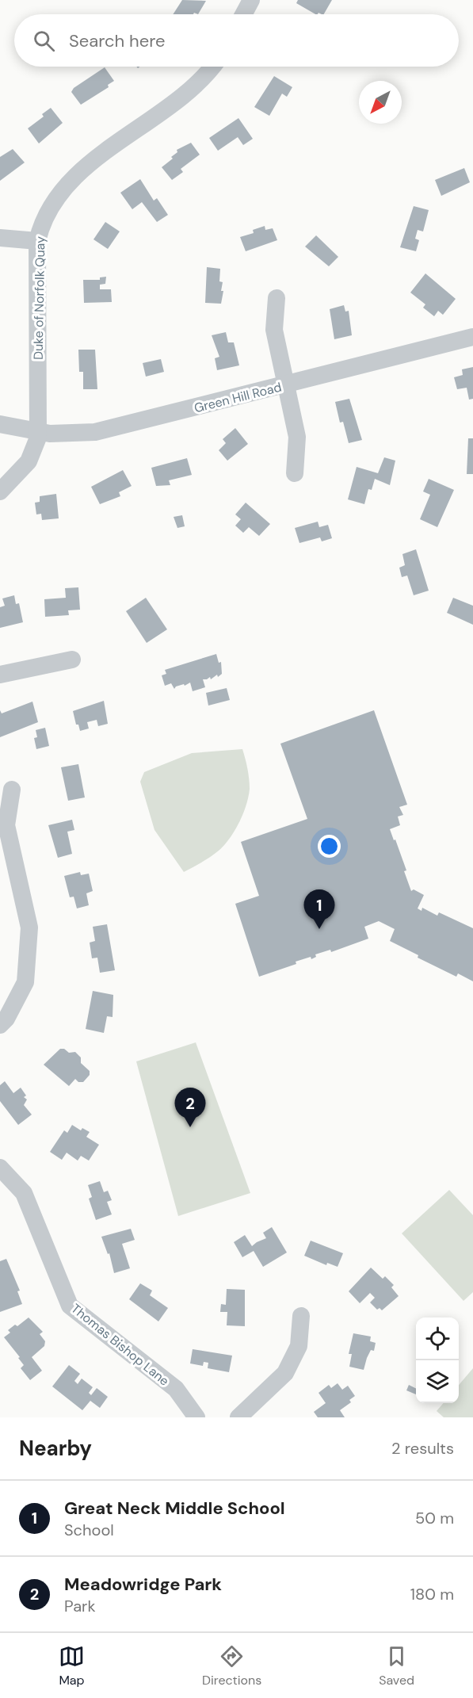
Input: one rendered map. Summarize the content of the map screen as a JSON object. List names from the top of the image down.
{
  "streets": {
    "street": ["Duke of Norfolk Quay", "Green Hill Road", "Thomas Bishop Lane"]
  },
  "crossings": [
    ["Duke of Norfolk Quay", "Green Hill Road"]
  ],
  "north": "bottom left",
  "page": {
    "search": "Search here",
    "pins": ["1", "2"],
    "heading": ["Nearby", "2 results"],
    "list": [
      {
        "mark": "1",
        "name": "Great Neck Middle School",
        "note": "School",
        "value": "50 m"
      },
      {
        "mark": "2",
        "name": "Meadowridge Park",
        "note": "Park",
        "value": "180 m"
      }
    ],
    "nav": ["Map", "Directions", "Saved"]
  }
}
